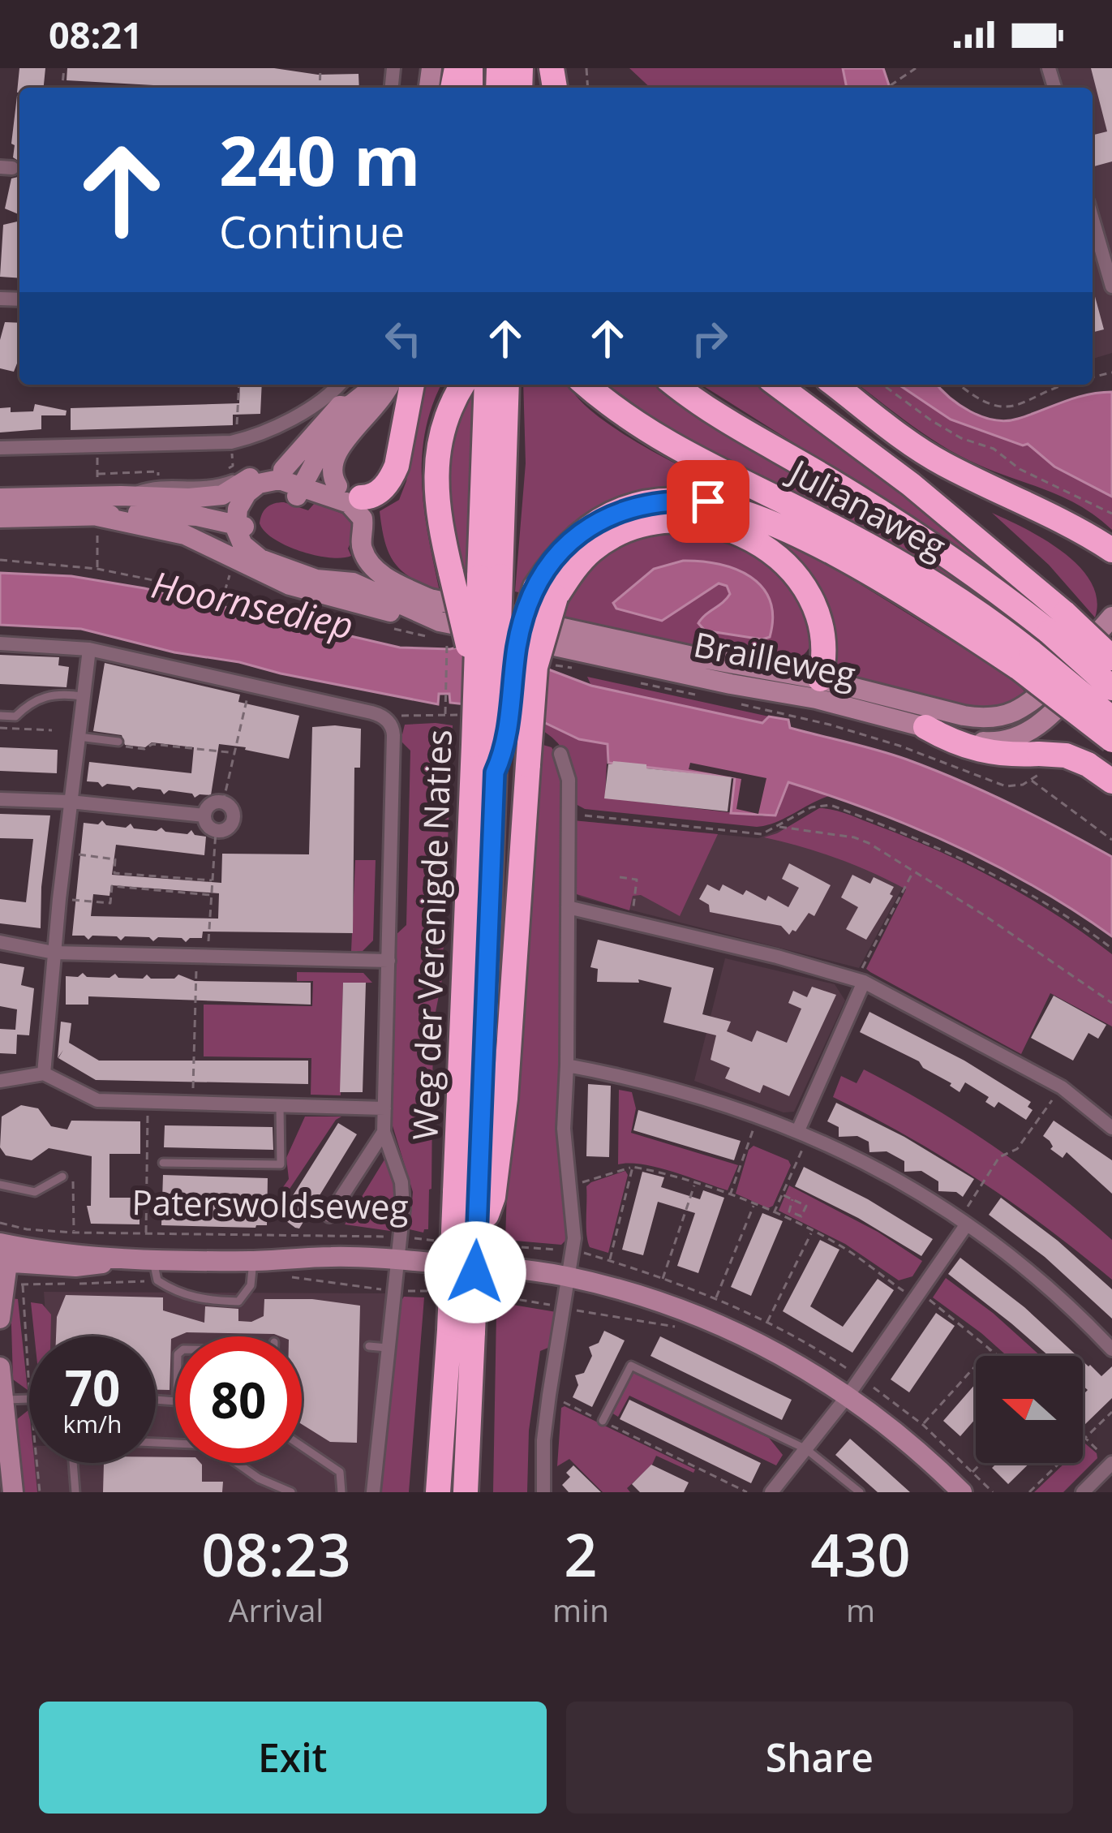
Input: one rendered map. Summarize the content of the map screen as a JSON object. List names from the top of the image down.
{
  "streets": {
    "highway": ["Julianaweg", "Weg der Verenigde Naties"],
    "main road": ["Brailleweg", "Paterswoldseweg"]
  },
  "water": ["Hoornsediep"],
  "north": "left",
  "page": {
    "status": "08:21",
    "turn": ["240 m", "Continue"],
    "speed": "70 km/h",
    "limit": "80",
    "eta": [
      "08:23",
      "Arrival",
      "2",
      "min",
      "430",
      "m"
    ],
    "buttons": ["Exit", "Share"]
  }
}
